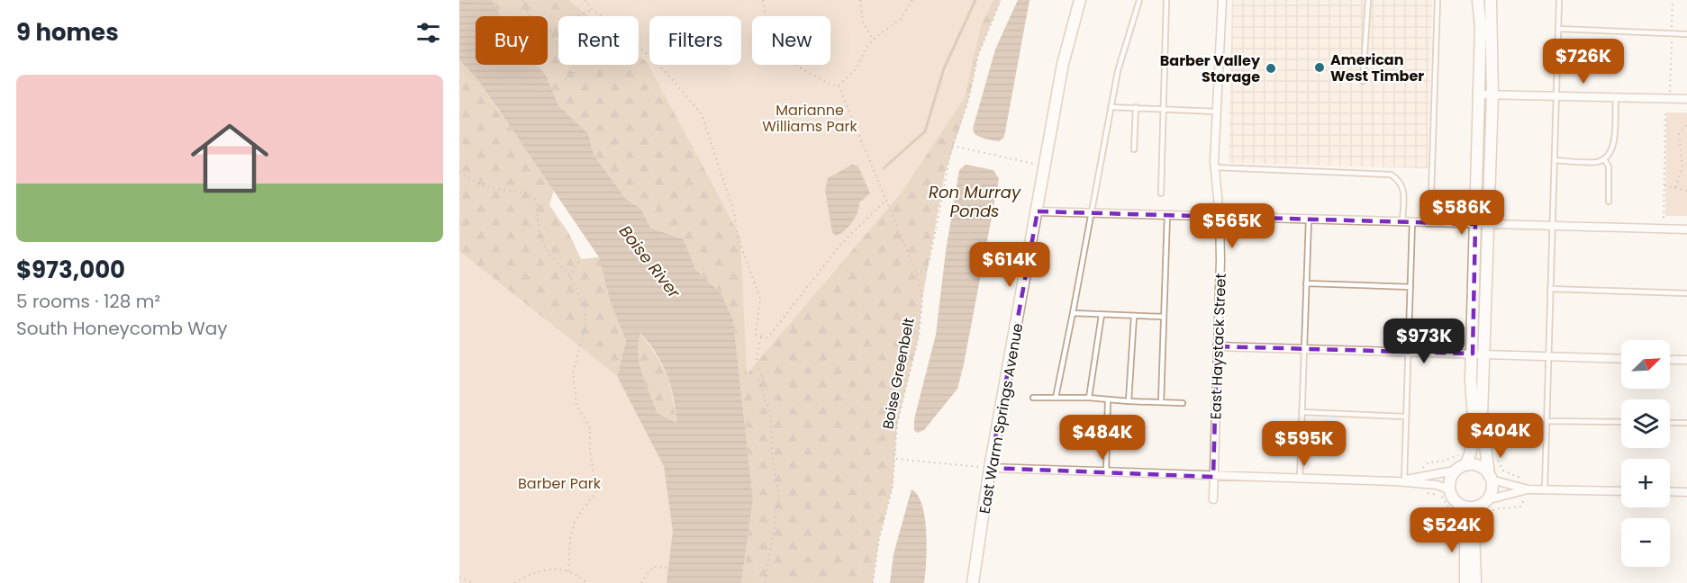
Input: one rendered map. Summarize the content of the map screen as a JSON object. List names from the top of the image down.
{
  "streets": {
    "street": ["East Haystack Street", "East Warm Springs Avenue"],
    "path": ["Boise Greenbelt"]
  },
  "water": ["Ron Murray Ponds", "Boise River"],
  "parks": ["Marianne Williams Park", "Barber Park"],
  "places": ["American West Timber", "Barber Valley Storage"],
  "north": "top right",
  "page": {
    "heading": "9 homes",
    "chip": [
      "Buy",
      "Rent",
      "Filters",
      "New"
    ],
    "price": [
      "$726K",
      "$586K",
      "$565K",
      "$614K",
      "$973K",
      "$404K",
      "$484K",
      "$595K",
      "$524K"
    ],
    "list": [
      {
        "name": "$973,000",
        "note": "5 rooms · 128 m² · South Honeycomb Way"
      }
    ],
    "map_buttons": ["+", "−"]
  }
}
